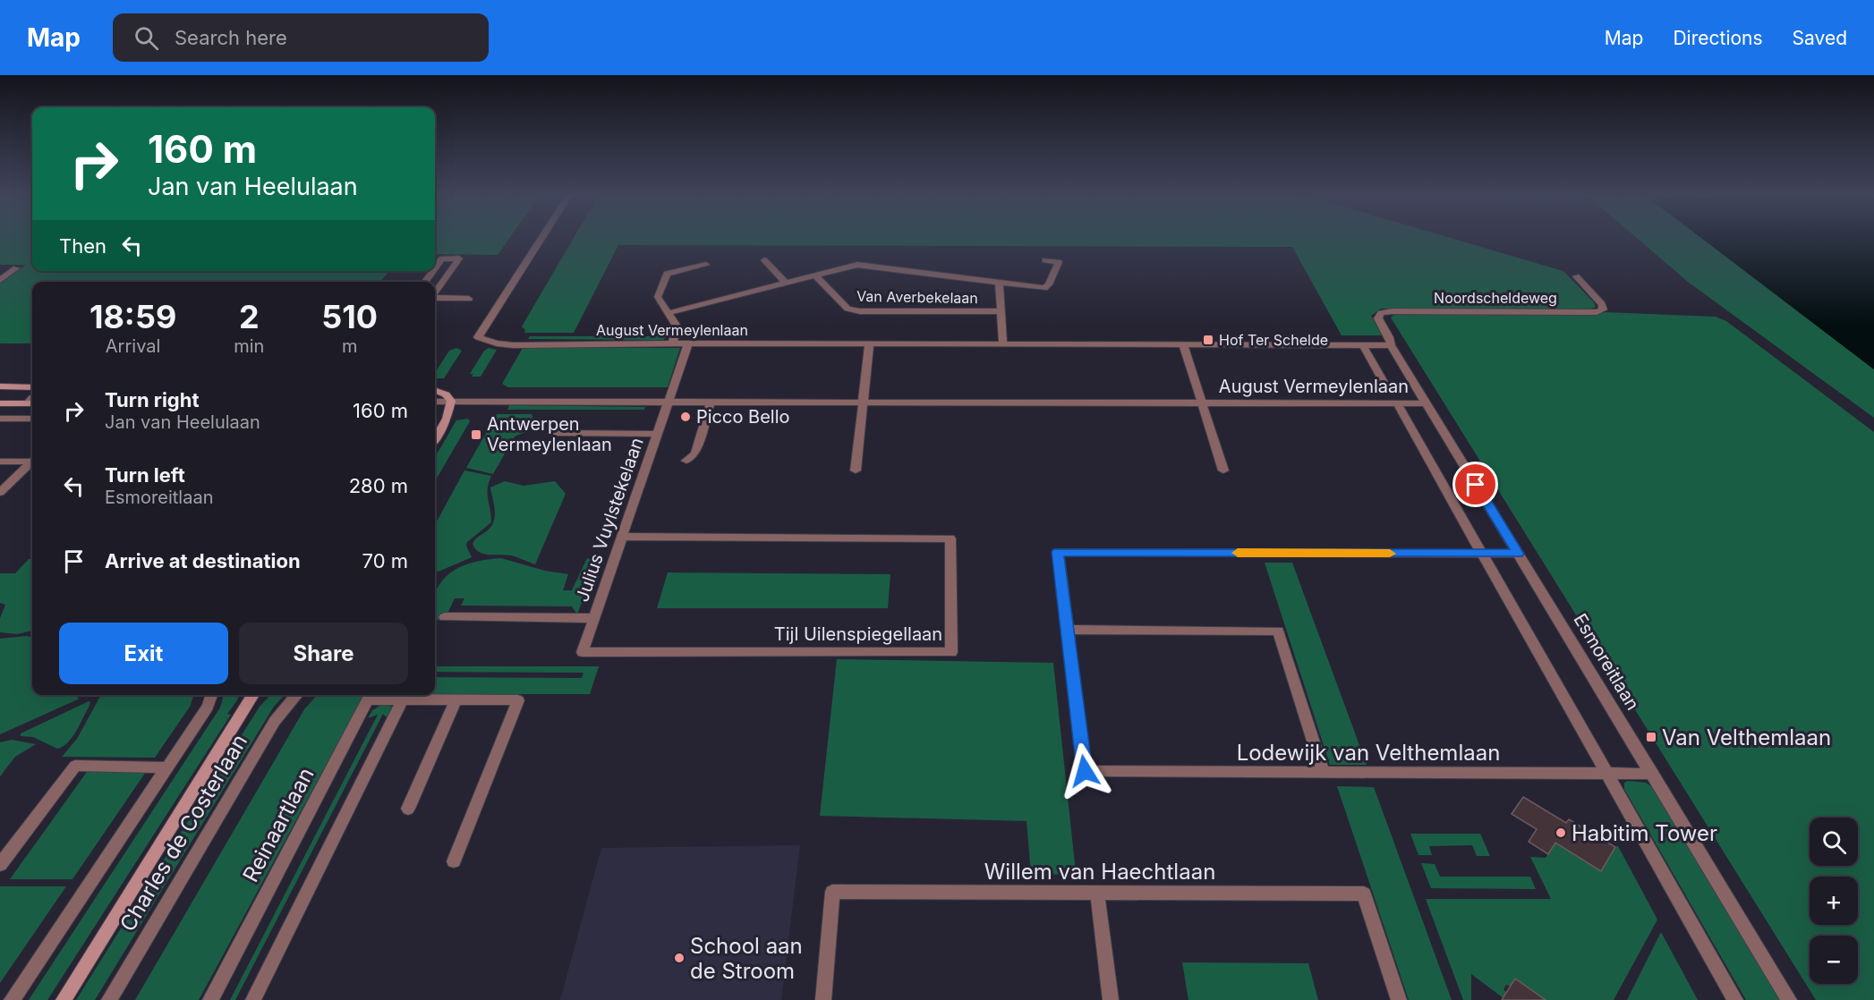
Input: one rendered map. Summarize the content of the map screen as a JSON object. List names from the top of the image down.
{
  "streets": {
    "main road": ["Charles de Costerlaan"],
    "street": [
      "Van Averbekelaan",
      "Noordscheldeweg",
      "August Vermeylenlaan",
      "Julius Vuylstekelaan",
      "Tijl Uilenspiegellaan",
      "Esmoreitlaan",
      "Lodewijk van Velthemlaan",
      "Reinaartlaan",
      "Willem van Haechtlaan"
    ]
  },
  "crossings": [
    ["Noordscheldeweg", "August Vermeylenlaan"],
    ["Noordscheldeweg", "Esmoreitlaan"],
    ["August Vermeylenlaan", "Julius Vuylstekelaan"],
    ["August Vermeylenlaan", "Esmoreitlaan"],
    ["Julius Vuylstekelaan", "Tijl Uilenspiegellaan"],
    ["Esmoreitlaan", "Lodewijk van Velthemlaan"]
  ],
  "places": {
    "transit": ["Hof Ter Schelde", "Antwerpen Vermeylenlaan", "Van Velthemlaan"],
    "other": ["Picco Bello", "Habitim Tower", "School aan de Stroom"]
  },
  "page": {
    "header": "Map",
    "search": "Search here",
    "nav": ["Map", "Directions", "Saved"],
    "turn": ["160 m", "Jan van Heelulaan"],
    "then": "Then",
    "eta": [
      "18:59",
      "Arrival",
      "2",
      "min",
      "510",
      "m"
    ],
    "list": [
      {
        "name": "Turn right",
        "note": "Jan van Heelulaan",
        "value": "160 m"
      },
      {
        "name": "Turn left",
        "note": "Esmoreitlaan",
        "value": "280 m"
      },
      {
        "name": "Arrive at destination",
        "value": "70 m"
      }
    ],
    "buttons": ["Exit", "Share"],
    "map_buttons": ["+", "−"]
  }
}
